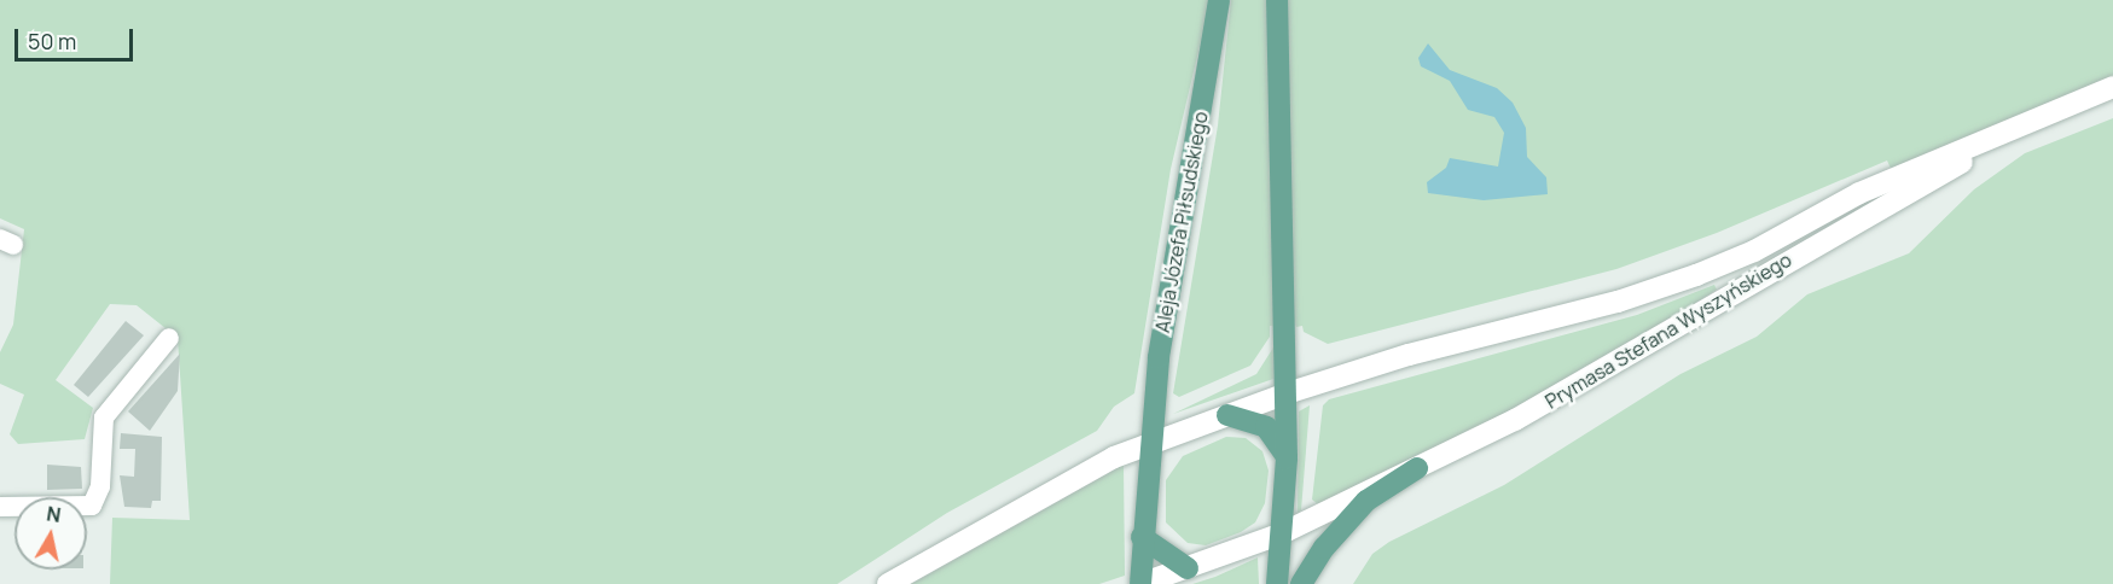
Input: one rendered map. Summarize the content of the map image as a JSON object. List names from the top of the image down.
{
  "streets": {
    "main road": ["Aleja Józefa Piłsudskiego", "Prymasa Stefana Wyszyńskiego"]
  },
  "crossings": [
    ["Aleja Józefa Piłsudskiego", "Prymasa Stefana Wyszyńskiego"]
  ],
  "scale_bar": "50 m",
  "north": "top"
}
